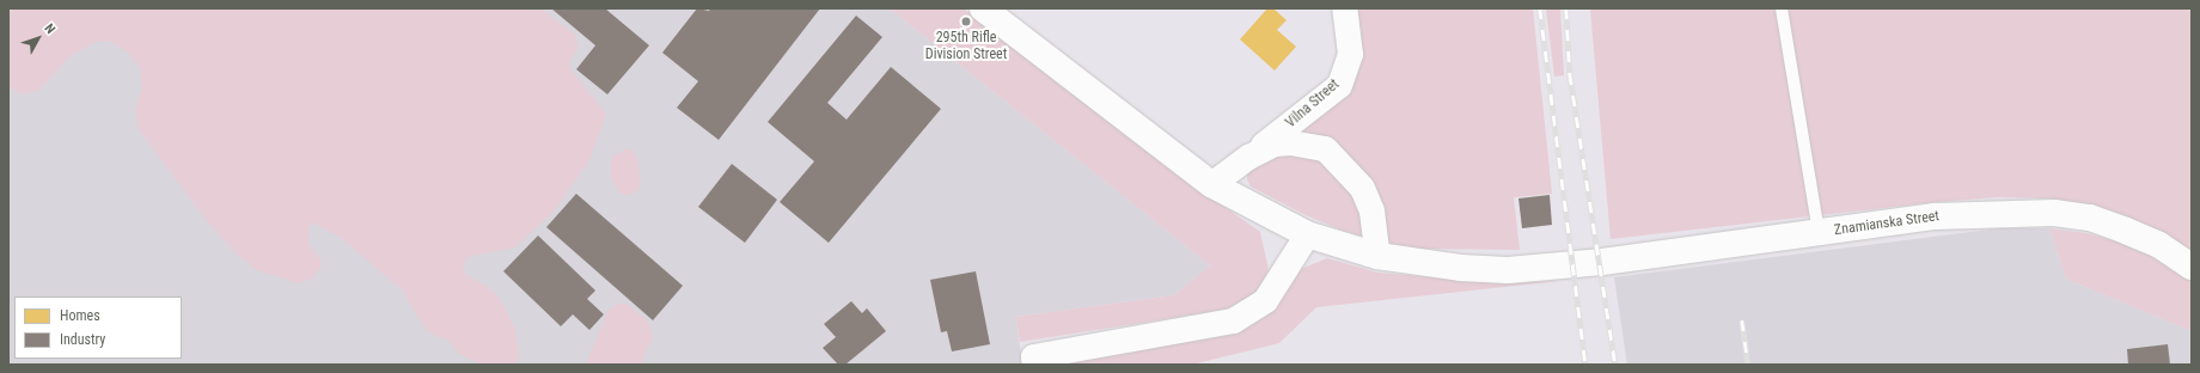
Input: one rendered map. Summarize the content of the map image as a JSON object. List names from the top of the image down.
{
  "streets": {
    "street": ["Vilna Street", "Znamianska Street"]
  },
  "crossings": [
    ["Vilna Street", "Znamianska Street"]
  ],
  "places": ["295th Rifle Division Street"],
  "legend": ["Homes", "Industry"],
  "north": "top right"
}
